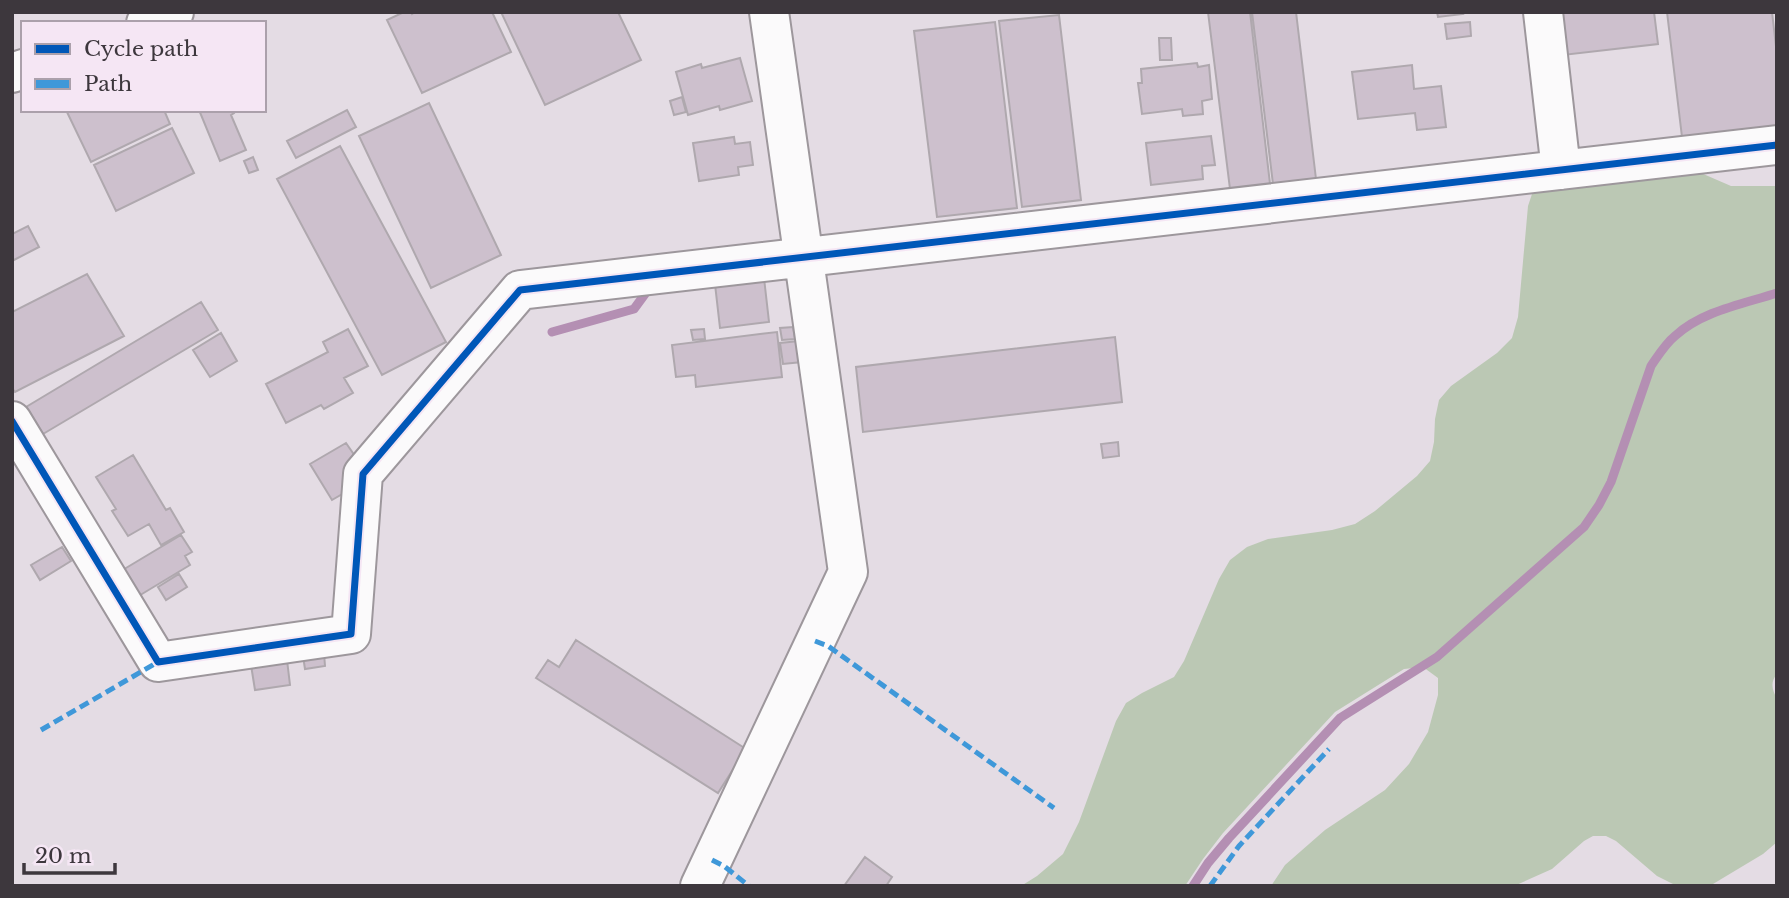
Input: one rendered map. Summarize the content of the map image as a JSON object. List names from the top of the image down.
{
  "legend": ["Cycle path", "Path"],
  "scale_bar": "20 m"
}
